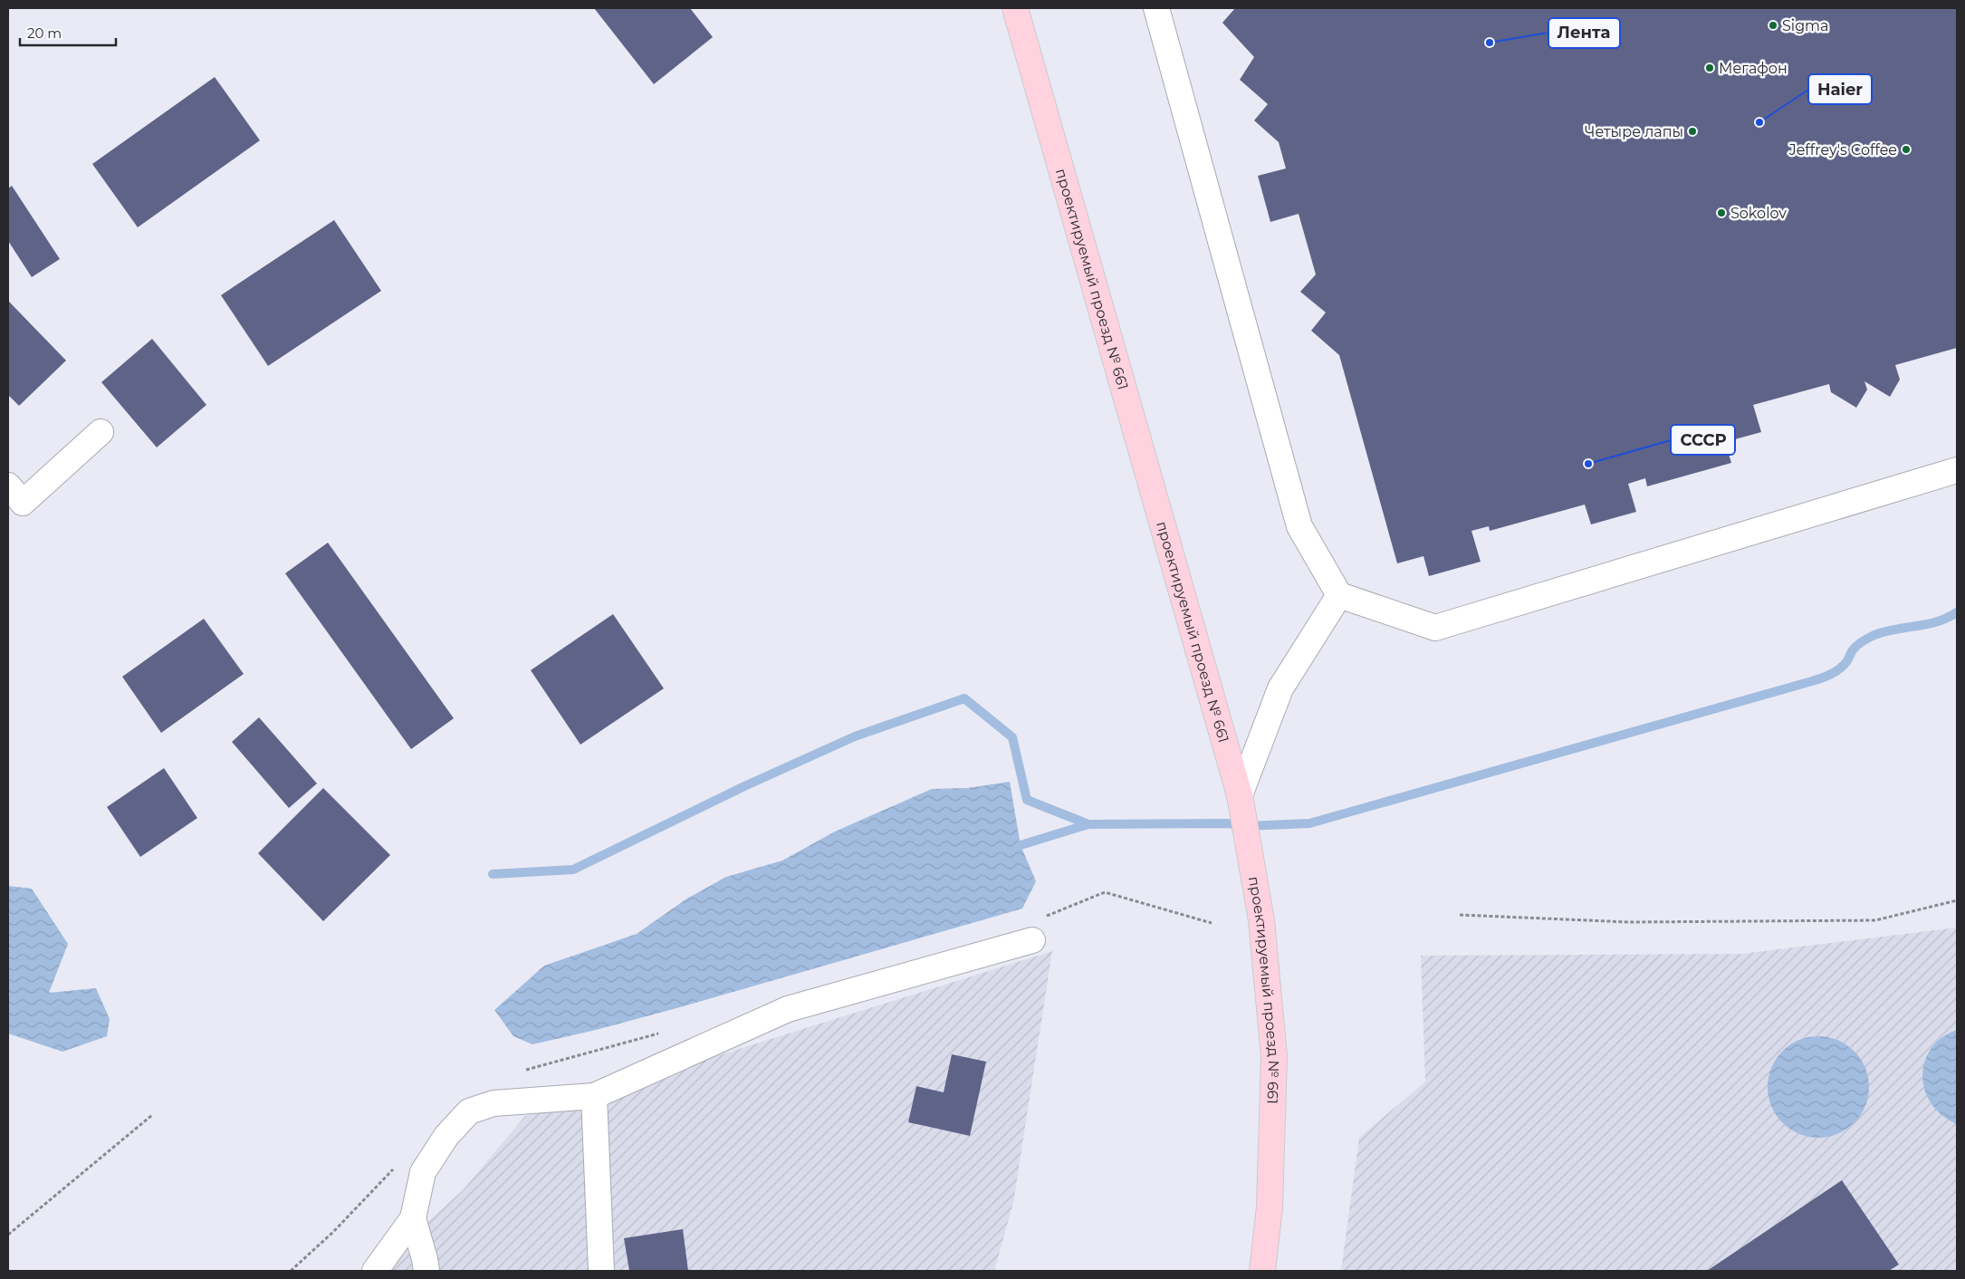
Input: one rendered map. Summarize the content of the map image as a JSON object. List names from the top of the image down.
{
  "streets": {
    "main road": ["проектируемый проезд № 661"]
  },
  "places": [
    "Sigma",
    "Лента",
    "Мегафон",
    "Haier",
    "Четыре лапы",
    "Jeffrey's Coffee",
    "Sokolov",
    "СССР"
  ],
  "scale_bar": "20 m"
}
